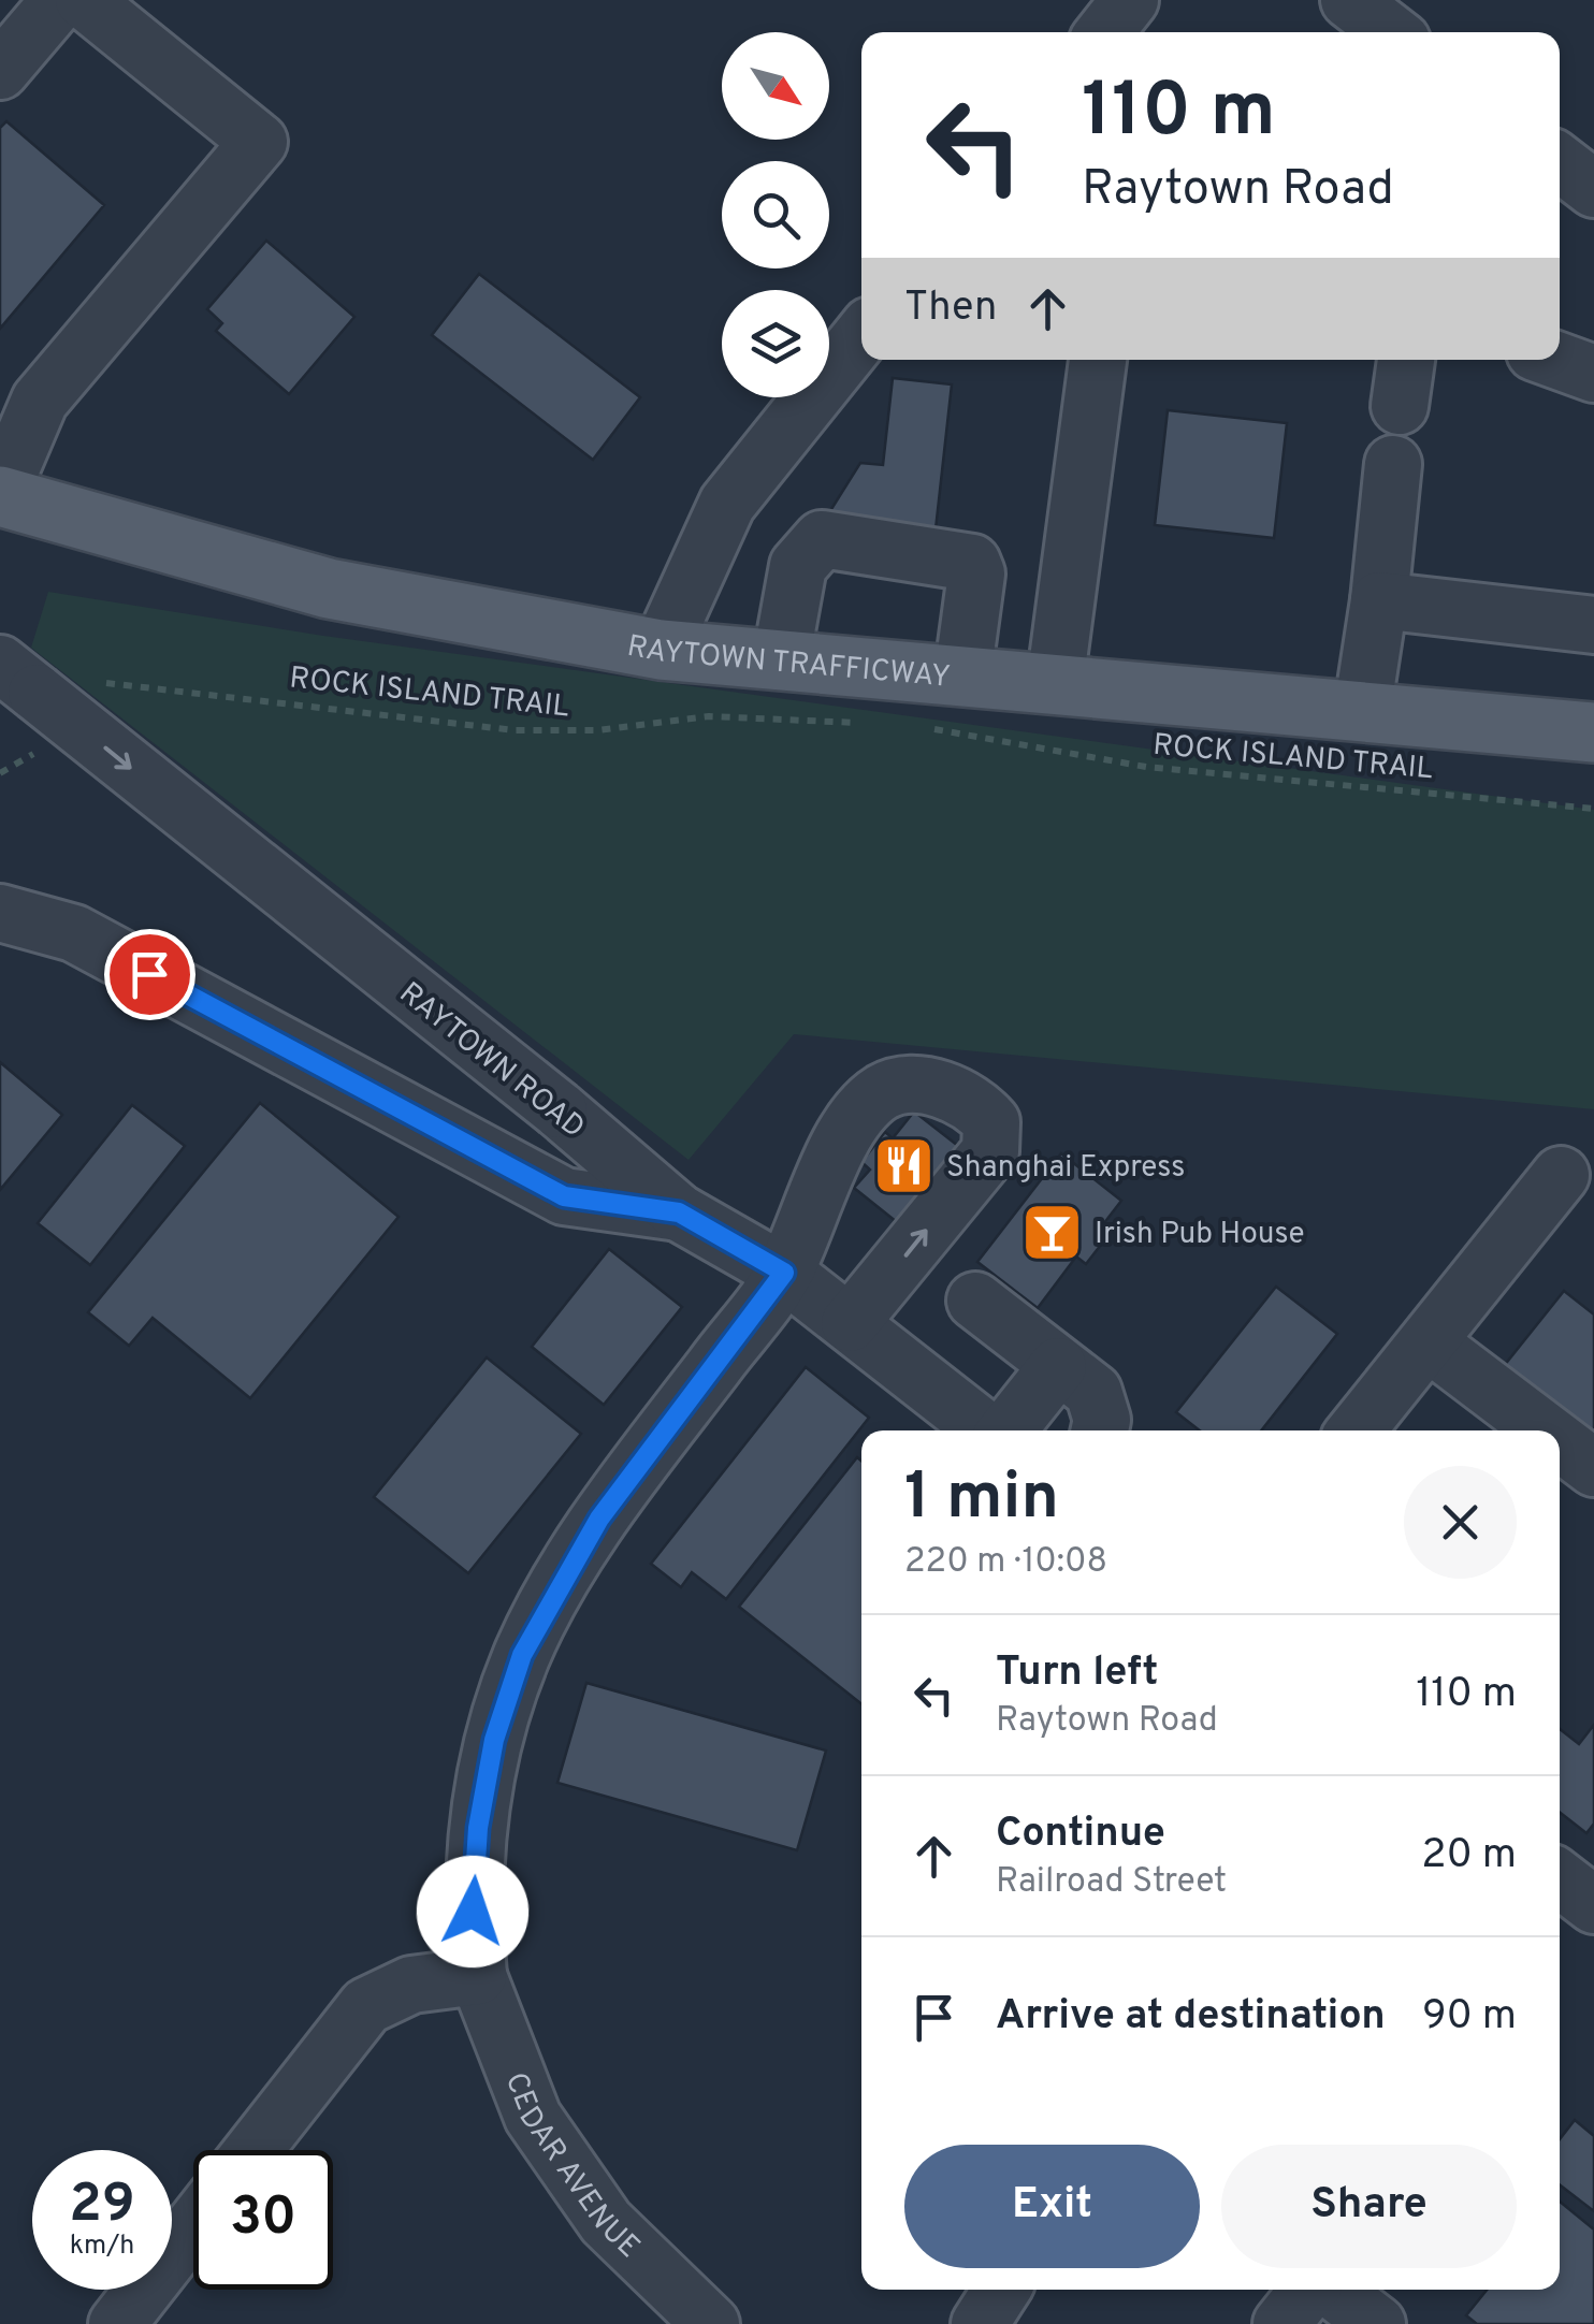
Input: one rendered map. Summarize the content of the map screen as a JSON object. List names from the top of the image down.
{
  "streets": {
    "main road": ["RAYTOWN TRAFFICWAY"],
    "street": ["RAYTOWN ROAD", "CEDAR AVENUE"],
    "path": ["ROCK ISLAND TRAIL"]
  },
  "crossings": [
    ["RAYTOWN ROAD", "CEDAR AVENUE"]
  ],
  "places": {
    "restaurant": ["Shanghai Express"],
    "bar": ["Irish Pub House"]
  },
  "north": "bottom right",
  "page": {
    "turn": ["110 m", "Raytown Road"],
    "then": "Then",
    "heading": ["1 min", "220 m · 10:08"],
    "list": [
      {
        "name": "Turn left",
        "note": "Raytown Road",
        "value": "110 m"
      },
      {
        "name": "Continue",
        "note": "Railroad Street",
        "value": "20 m"
      },
      {
        "name": "Arrive at destination",
        "value": "90 m"
      }
    ],
    "buttons": ["Exit", "Share"],
    "speed": "29 km/h",
    "limit": "30"
  }
}
